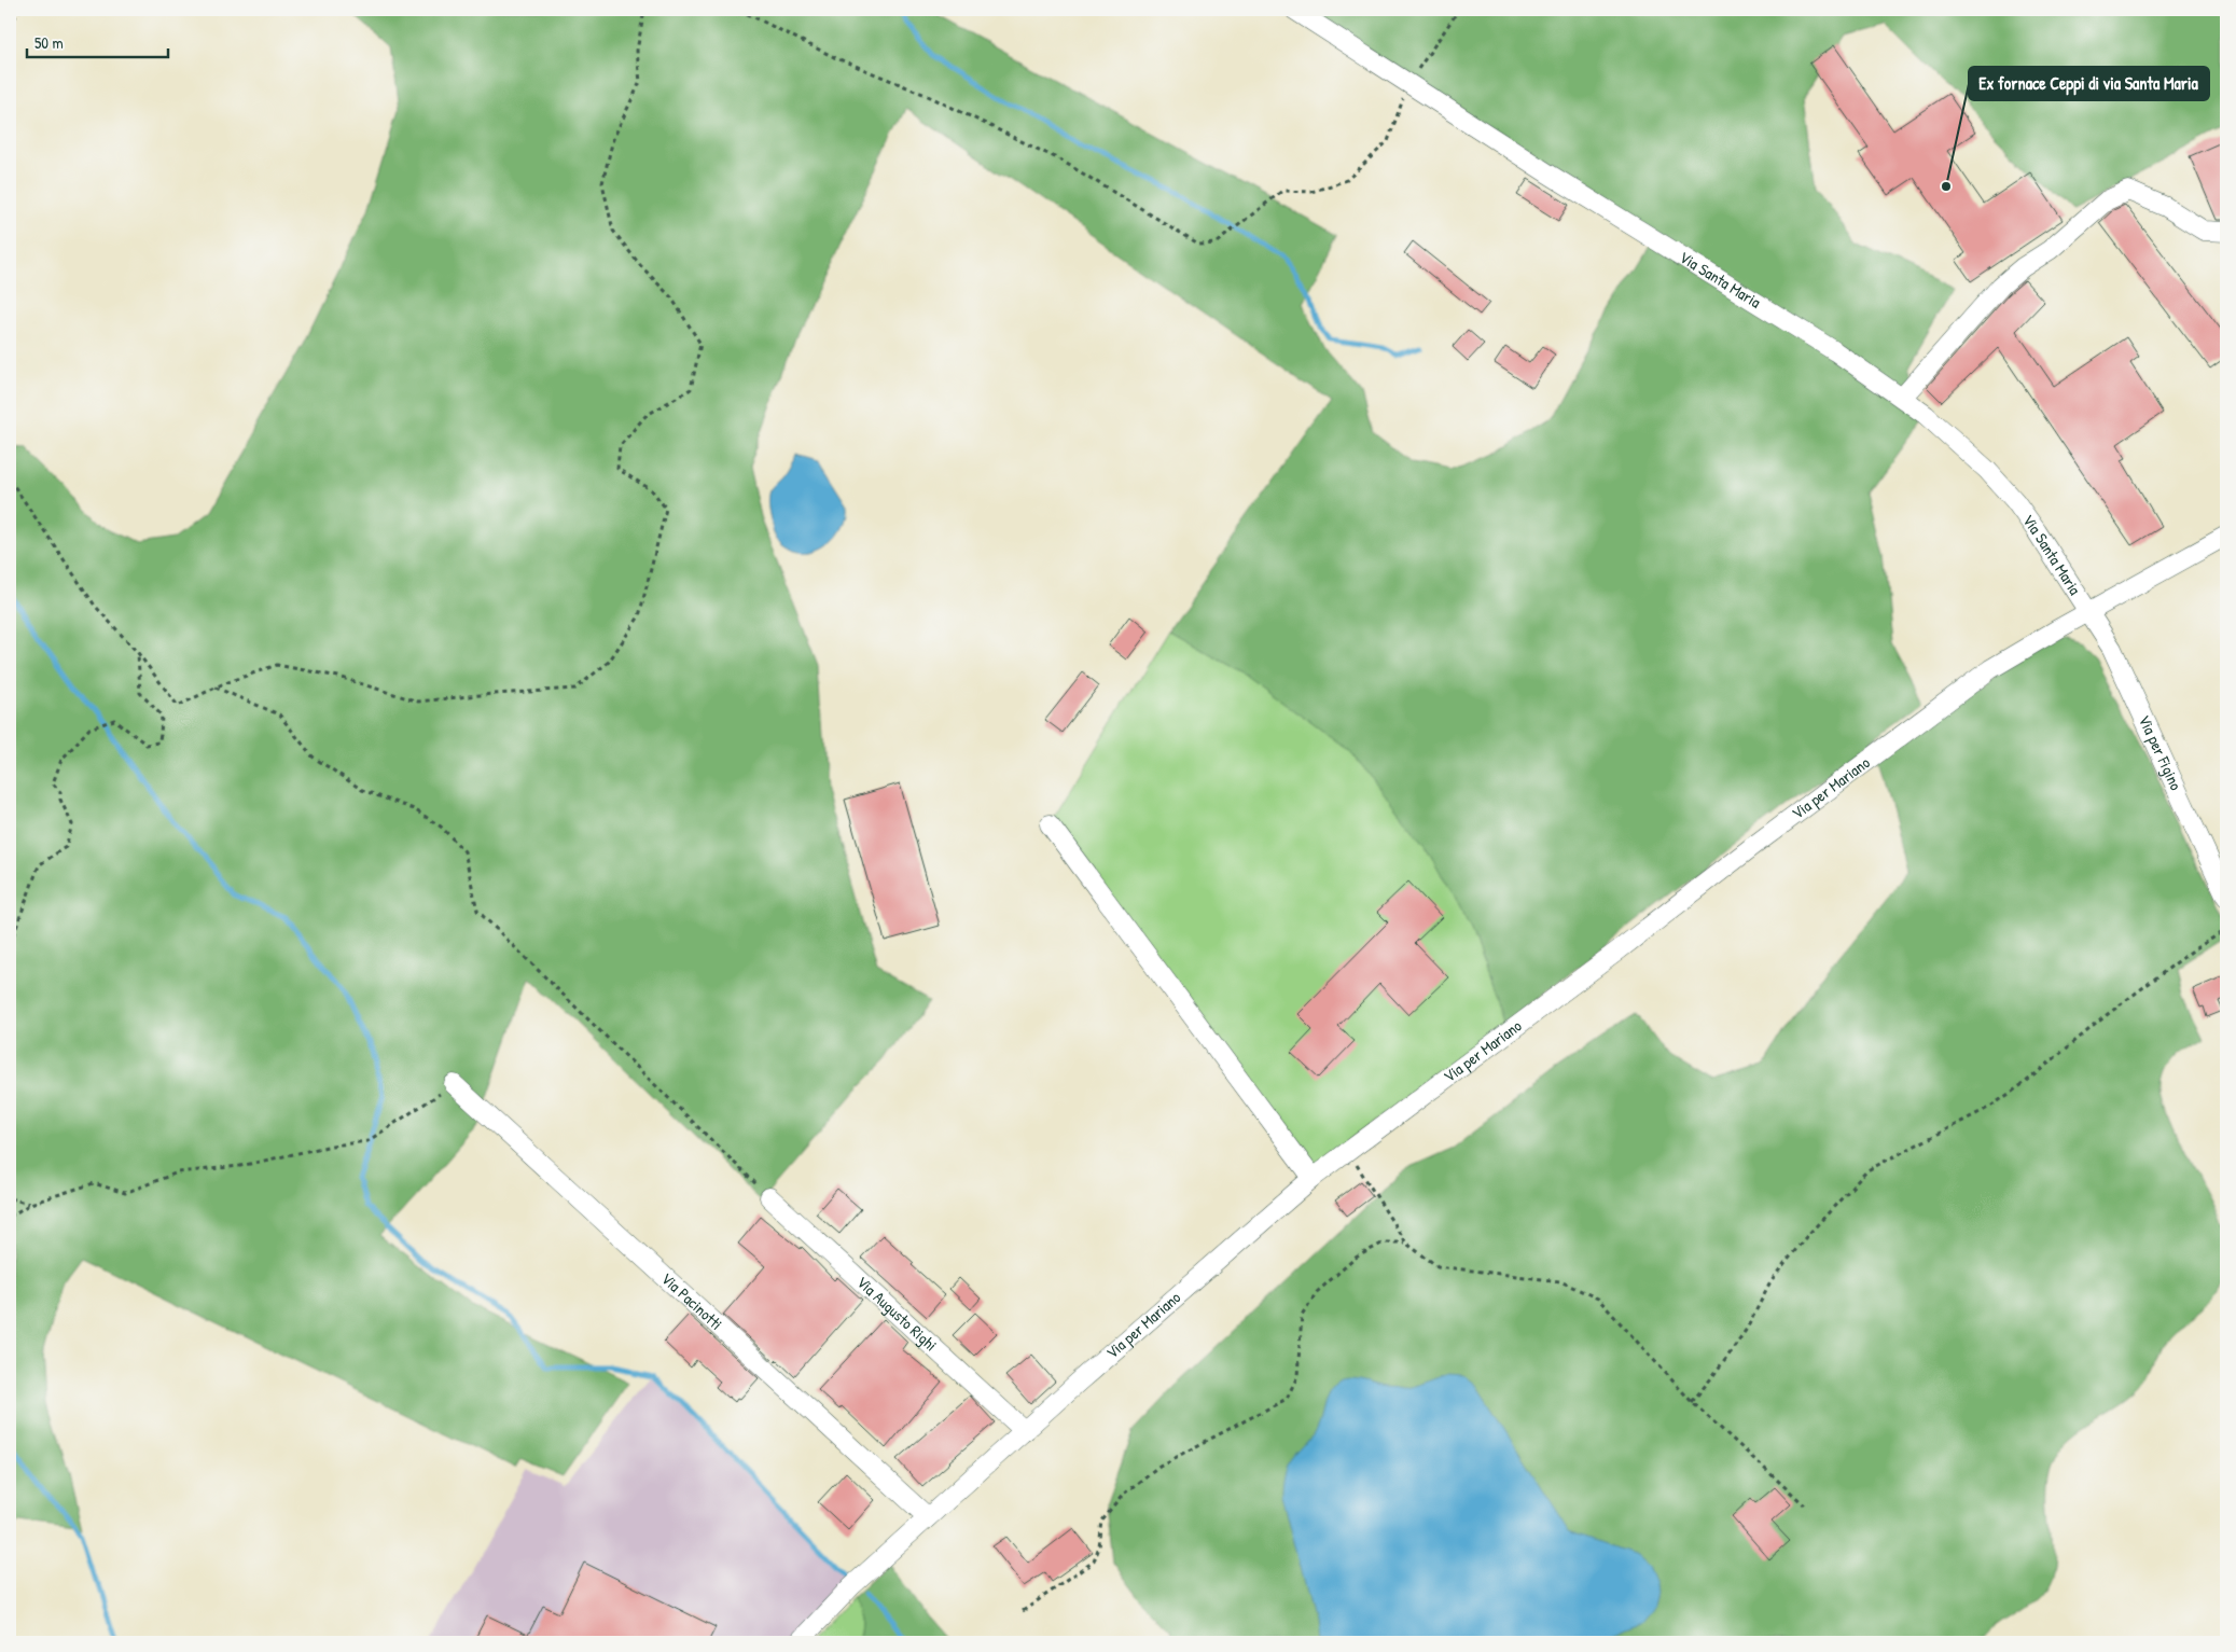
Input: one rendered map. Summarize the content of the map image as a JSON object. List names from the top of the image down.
{
  "streets": {
    "street": [
      "Via Santa Maria",
      "Via per Figino",
      "Via per Mariano",
      "Via Pacinotti",
      "Via Augusto Righi"
    ]
  },
  "crossings": [
    ["Via Santa Maria", "Via per Figino"],
    ["Via Santa Maria", "Via per Mariano"],
    ["Via per Figino", "Via per Mariano"],
    ["Via per Mariano", "Via Pacinotti"],
    ["Via per Mariano", "Via Augusto Righi"]
  ],
  "places": ["Ex fornace Ceppi di via Santa Maria"],
  "scale_bar": "50 m"
}
